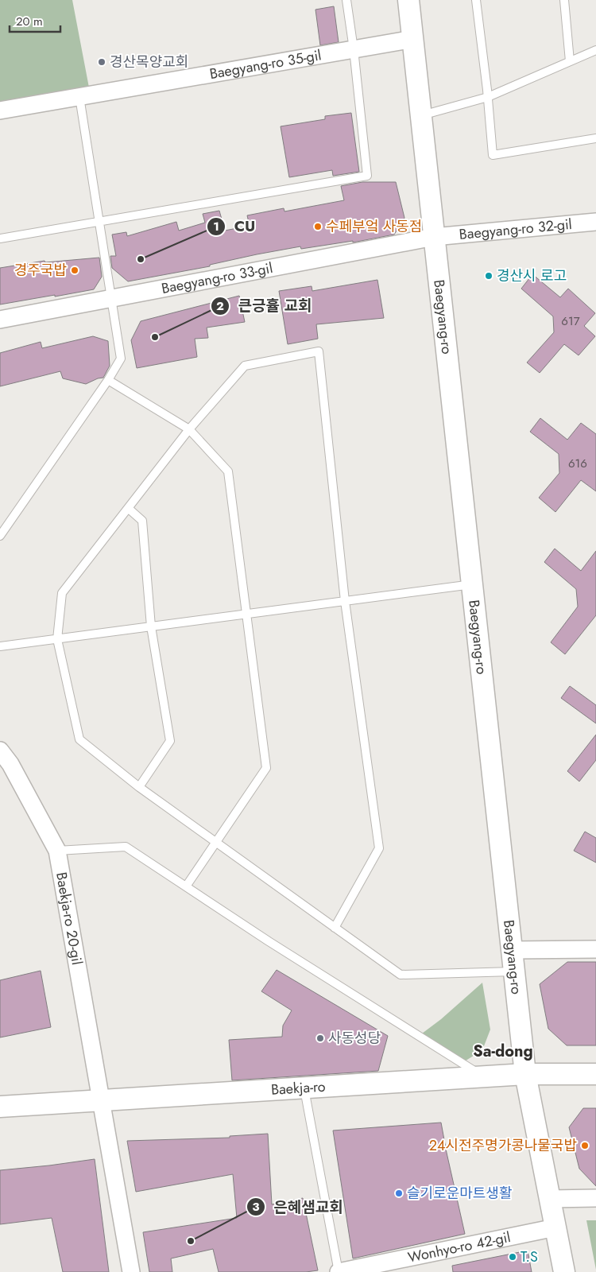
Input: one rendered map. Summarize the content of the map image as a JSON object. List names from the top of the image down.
{
  "streets": {
    "street": [
      "Baegyang-ro 35-gil",
      "Baegyang-ro 32-gil",
      "Baegyang-ro 33-gil",
      "Baegyang-ro",
      "Baekja-ro 20-gil",
      "Baekja-ro",
      "Wonhyo-ro 42-gil"
    ]
  },
  "crossings": [
    ["Baegyang-ro 35-gil", "Baegyang-ro"],
    ["Baegyang-ro 32-gil", "Baegyang-ro 33-gil"],
    ["Baegyang-ro 32-gil", "Baegyang-ro"],
    ["Baegyang-ro 33-gil", "Baegyang-ro"],
    ["Baegyang-ro", "Baekja-ro"],
    ["Baegyang-ro", "Wonhyo-ro 42-gil"],
    ["Baekja-ro 20-gil", "Baekja-ro"]
  ],
  "districts": ["Sa-dong"],
  "places": [
    "경산목양교회",
    "수페부엌 사동점",
    "CU",
    "경주국밥",
    "경산시 로고",
    "큰긍휼 교회",
    "사동성당",
    "24시전주명가콩나물국밥",
    "슬기로운마트생활",
    "은혜샘교회",
    "T.S"
  ],
  "house_numbers": ["617", "616"],
  "scale_bar": "20 m"
}
